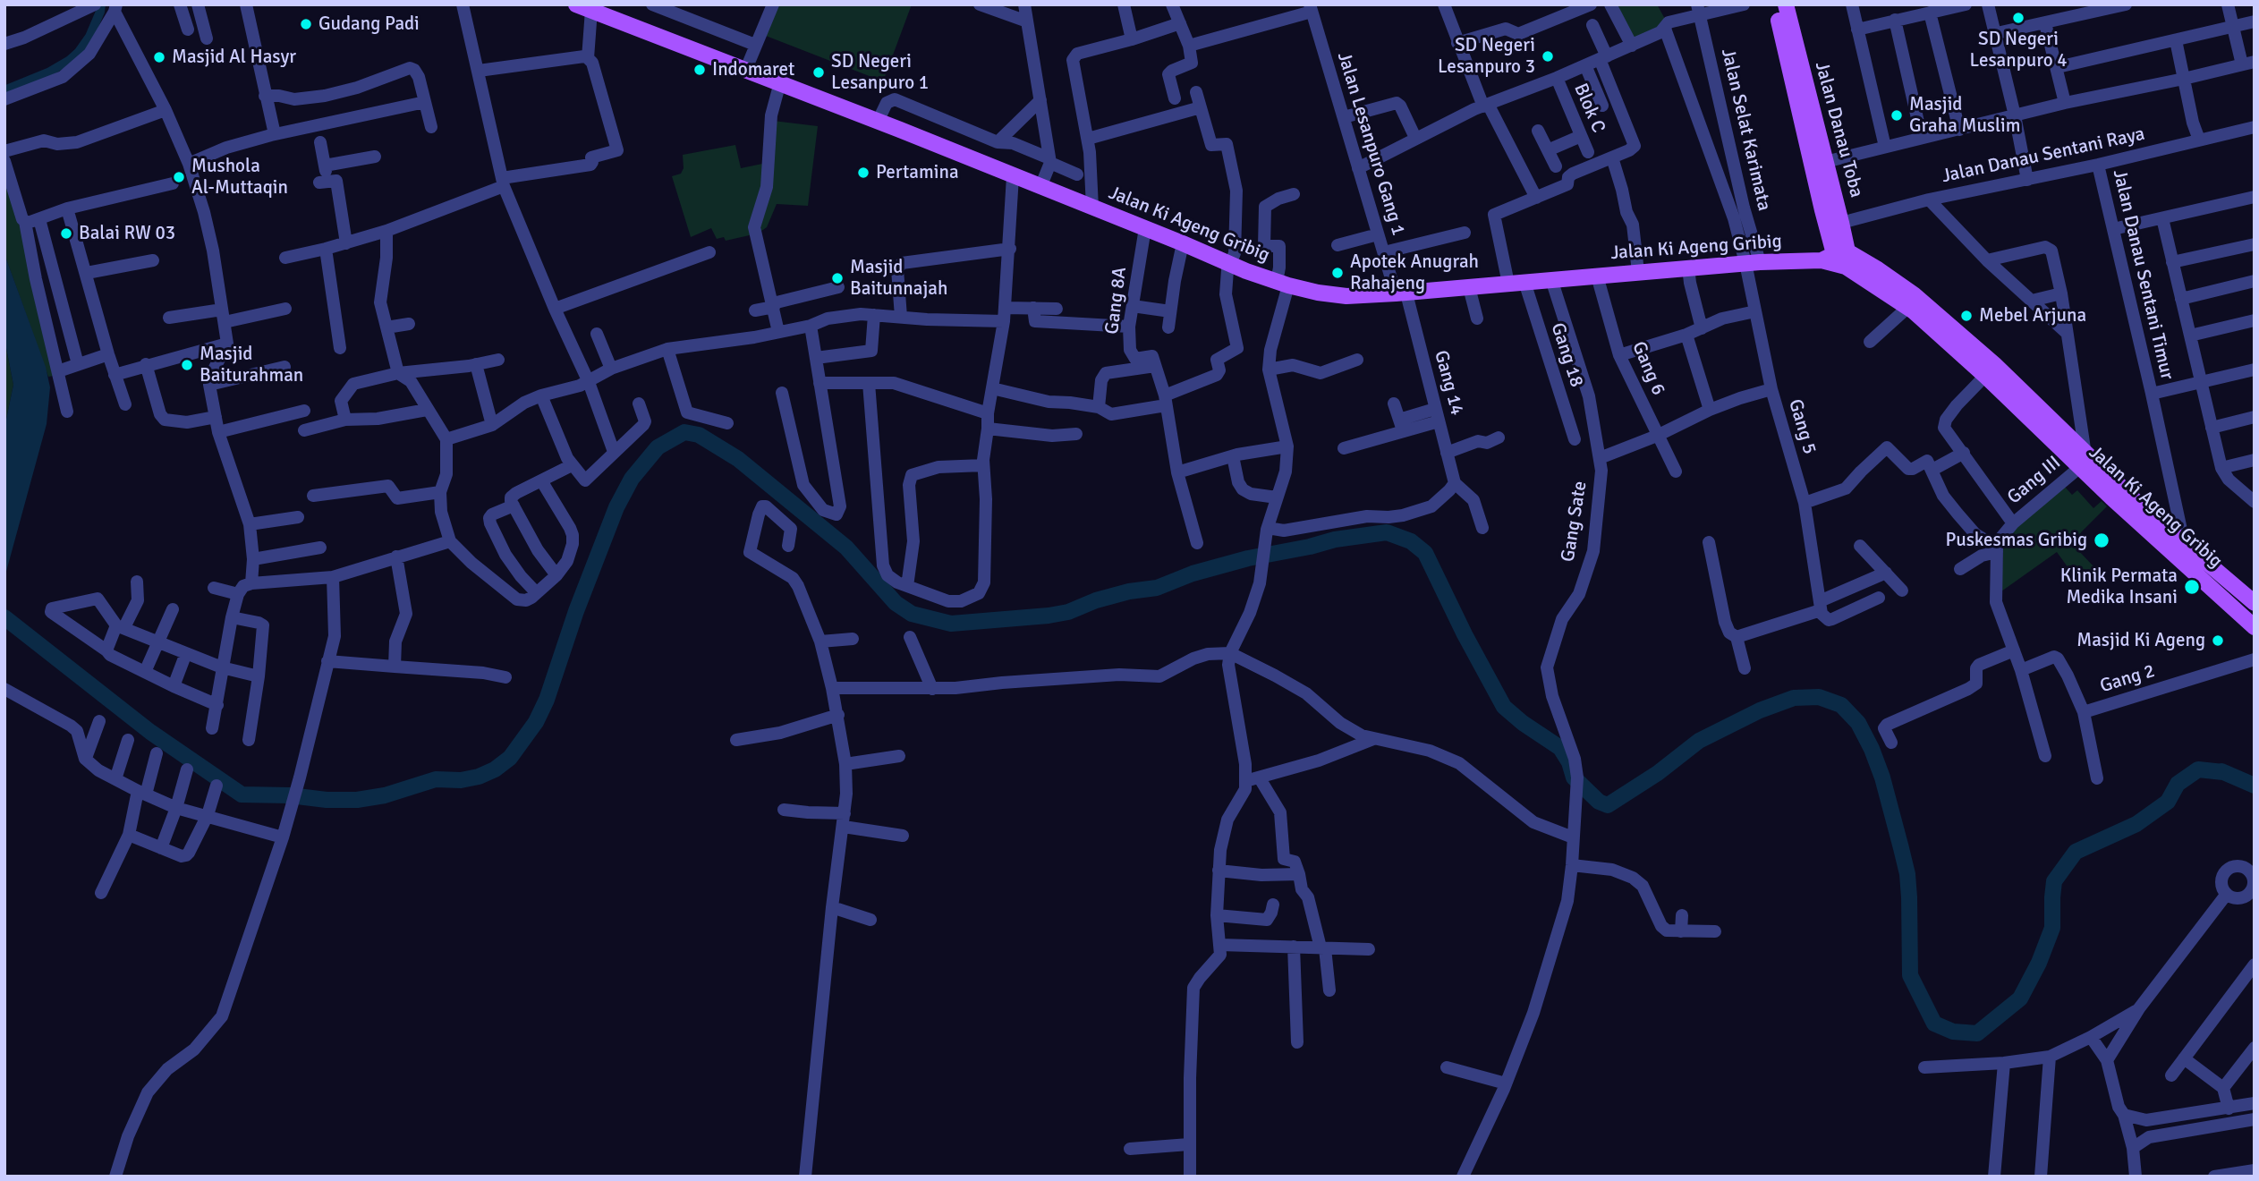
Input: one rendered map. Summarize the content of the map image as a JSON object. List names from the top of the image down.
{
  "streets": {
    "main road": ["Jalan Danau Toba", "Jalan Ki Ageng Gribig"],
    "street": [
      "Blok C",
      "Jalan Selat Karimata",
      "Jalan Lesanpuro Gang 1",
      "Jalan Danau Sentani Raya",
      "Jalan Danau Sentani Timur",
      "Gang 8A",
      "Gang 18",
      "Gang 6",
      "Gang 14",
      "Gang 5",
      "Gang III",
      "Gang Sate",
      "Gang 2"
    ]
  },
  "crossings": [
    ["Jalan Selat Karimata", "Jalan Ki Ageng Gribig"],
    ["Jalan Selat Karimata", "Gang 5"],
    ["Jalan Danau Toba", "Jalan Danau Sentani Raya"],
    ["Jalan Danau Toba", "Jalan Ki Ageng Gribig"],
    ["Jalan Lesanpuro Gang 1", "Jalan Ki Ageng Gribig"],
    ["Jalan Lesanpuro Gang 1", "Gang 14"],
    ["Jalan Danau Sentani Raya", "Jalan Danau Sentani Timur"],
    ["Jalan Ki Ageng Gribig", "Jalan Danau Sentani Timur"],
    ["Jalan Ki Ageng Gribig", "Gang 8A"],
    ["Jalan Ki Ageng Gribig", "Gang 18"],
    ["Jalan Ki Ageng Gribig", "Gang 6"],
    ["Jalan Ki Ageng Gribig", "Gang 14"],
    ["Jalan Ki Ageng Gribig", "Gang 5"],
    ["Jalan Ki Ageng Gribig", "Gang III"],
    ["Jalan Ki Ageng Gribig", "Gang Sate"]
  ],
  "places": [
    "SD Negeri Lesanpuro 4",
    "Gudang Padi",
    "SD Negeri Lesanpuro 3",
    "Masjid Al Hasyr",
    "Indomaret",
    "SD Negeri Lesanpuro 1",
    "Masjid Graha Muslim",
    "Pertamina",
    "Mushola Al-Muttaqin",
    "Balai RW 03",
    "Apotek Anugrah Rahajeng",
    "Masjid Baitunnajah",
    "Mebel Arjuna",
    "Masjid Baiturahman",
    "Puskesmas Gribig",
    "Klinik Permata Medika Insani",
    "Masjid Ki Ageng"
  ]
}
